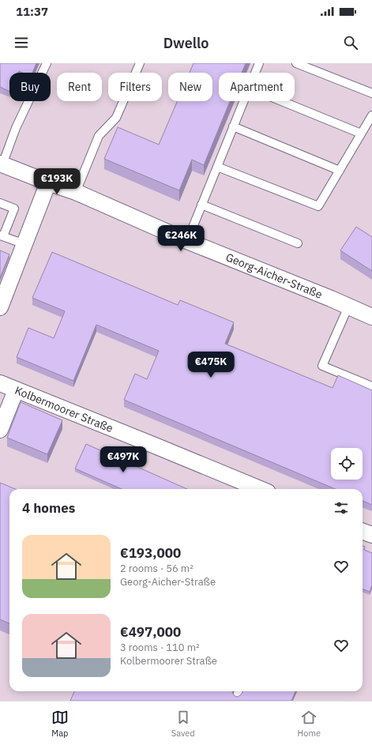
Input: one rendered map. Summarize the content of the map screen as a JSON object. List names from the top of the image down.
{
  "streets": {
    "street": ["Georg-Aicher-Straße", "Kolbermoorer Straße"]
  },
  "page": {
    "status": "11:37",
    "header": "Dwello",
    "chip": [
      "Buy",
      "Rent",
      "Filters",
      "New",
      "Apartment"
    ],
    "price": [
      "€193K",
      "€246K",
      "€475K",
      "€497K"
    ],
    "heading": "4 homes",
    "list": [
      {
        "name": "€193,000",
        "note": "2 rooms · 56 m² · Georg-Aicher-Straße"
      },
      {
        "name": "€497,000",
        "note": "3 rooms · 110 m² · Kolbermoorer Straße"
      }
    ],
    "tabs": ["Map", "Saved", "Home"]
  }
}
